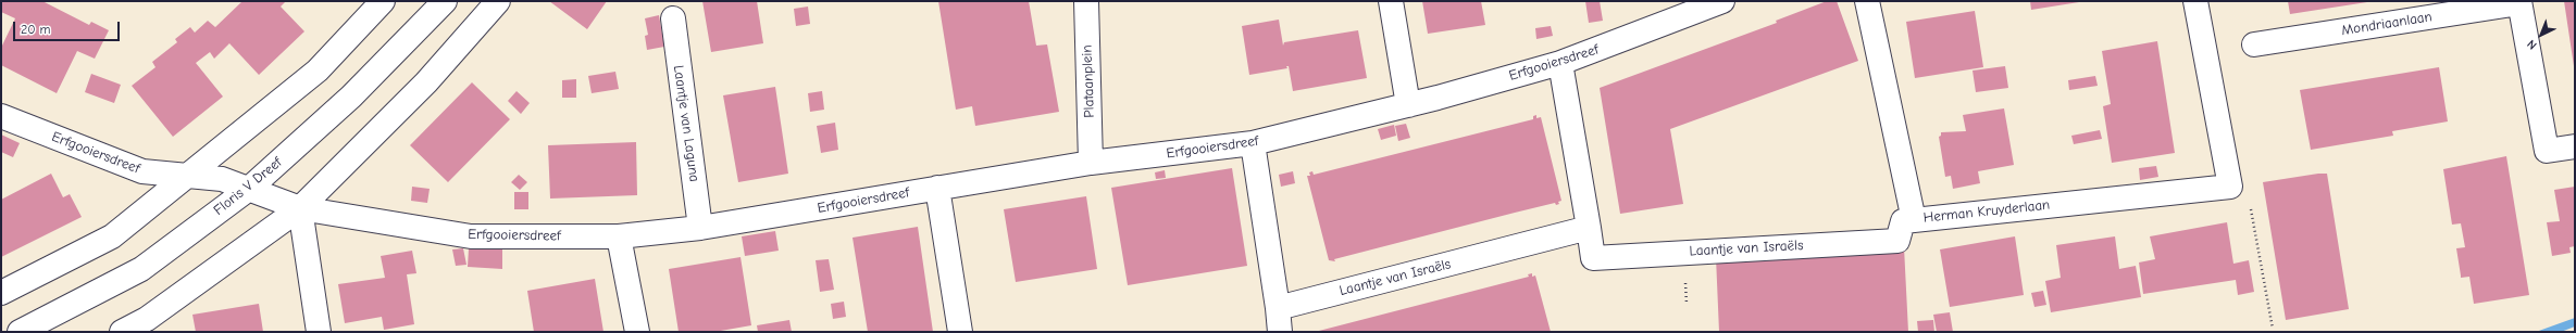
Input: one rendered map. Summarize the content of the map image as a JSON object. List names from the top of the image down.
{
  "streets": {
    "street": [
      "Mondriaanlaan",
      "Erfgooiersdreef",
      "Plataanplein",
      "Laantje van Laguna",
      "Floris V Dreef",
      "Herman Kruyderlaan",
      "Laantje van Israëls"
    ]
  },
  "crossings": [
    ["Erfgooiersdreef", "Plataanplein"],
    ["Erfgooiersdreef", "Laantje van Laguna"],
    ["Erfgooiersdreef", "Floris V Dreef"],
    ["Erfgooiersdreef", "Laantje van Israëls"],
    ["Herman Kruyderlaan", "Laantje van Israëls"]
  ],
  "scale_bar": "20 m",
  "north": "bottom left"
}
